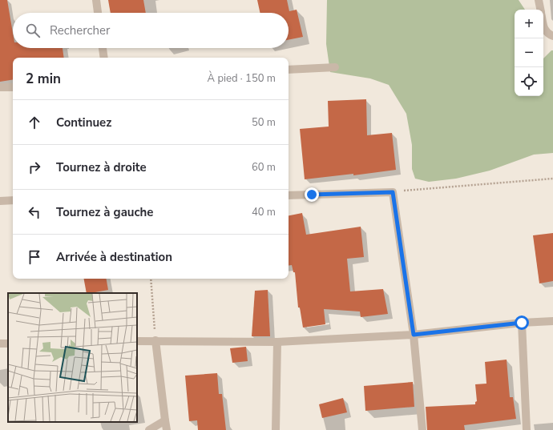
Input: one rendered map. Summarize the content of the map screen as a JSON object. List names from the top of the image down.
{
  "page": {
    "map_buttons": ["+", "−"],
    "search": "Rechercher",
    "heading": ["2 min", "À pied · 150 m"],
    "list": [
      ["Continuez", "50 m"],
      ["Tournez à droite", "60 m"],
      ["Tournez à gauche", "40 m"],
      "Arrivée à destination"
    ]
  }
}
